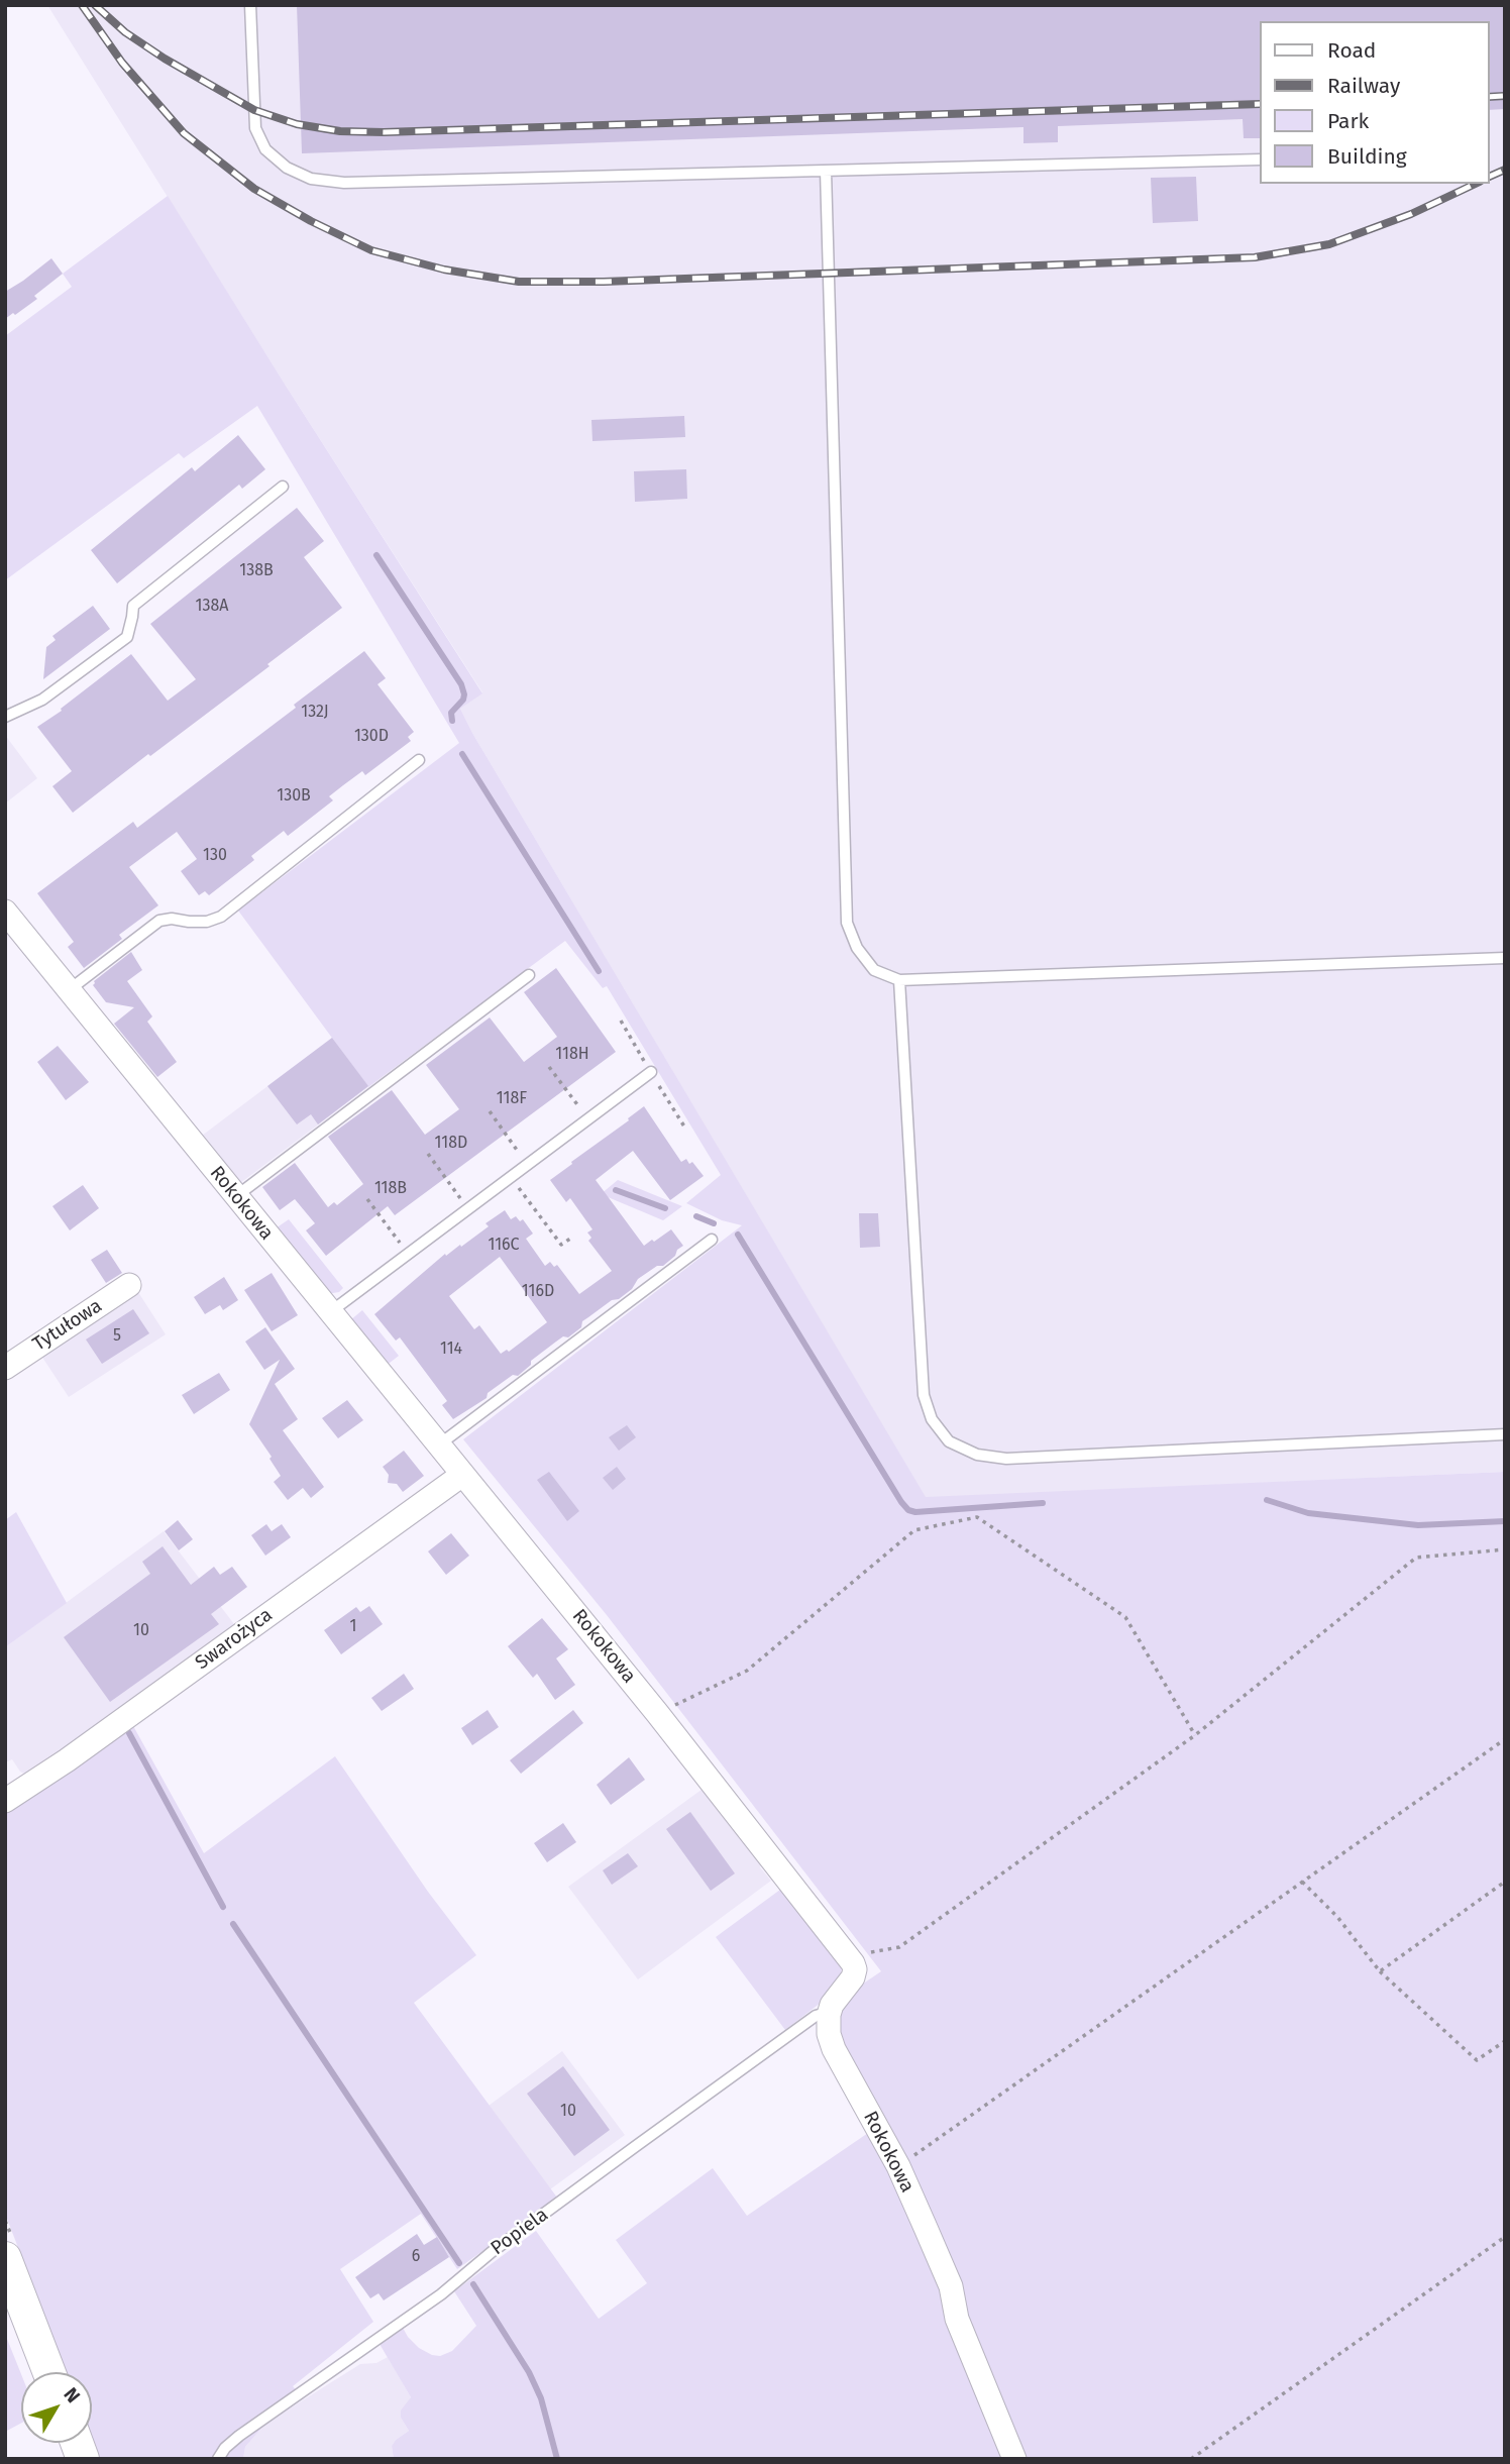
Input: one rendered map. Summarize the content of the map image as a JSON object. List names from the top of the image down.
{
  "streets": {
    "street": ["Rokokowa", "Tytułowa", "Swarożyca"],
    "lane": ["Popiela"]
  },
  "crossings": [
    ["Rokokowa", "Swarożyca"],
    ["Rokokowa", "Popiela"]
  ],
  "house_numbers": [
    "138B",
    "138A",
    "132J",
    "130D",
    "130B",
    "130",
    "118H",
    "118F",
    "118D",
    "118B",
    "116C",
    "116D",
    "5",
    "114",
    "1",
    "10",
    "10",
    "6"
  ],
  "legend": [
    "Road",
    "Railway",
    "Park",
    "Building"
  ],
  "north": "top right"
}
